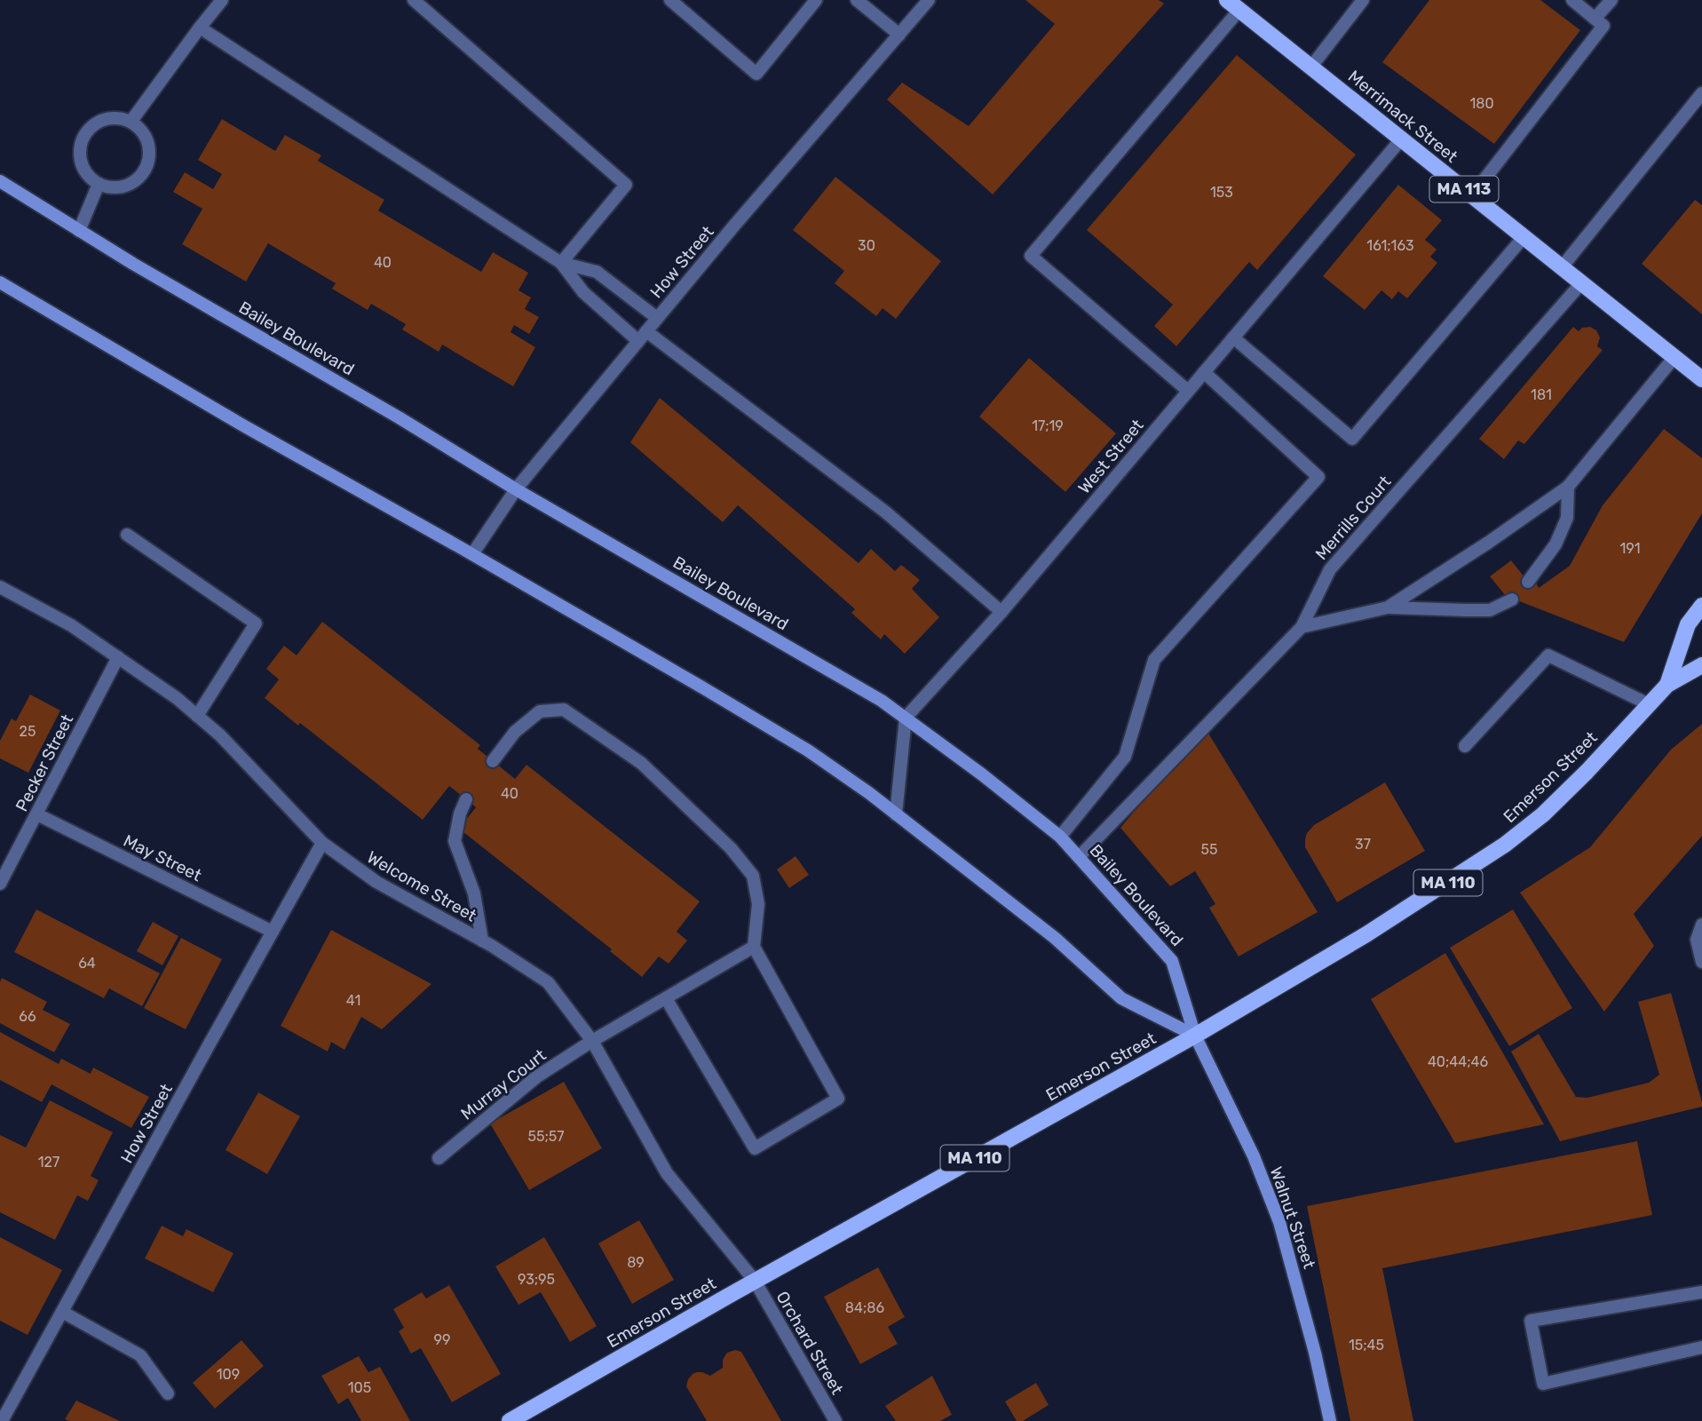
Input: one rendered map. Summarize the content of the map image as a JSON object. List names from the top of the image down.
{
  "streets": {
    "main road": [
      "Merrimack Street",
      "MA 113",
      "Bailey Boulevard",
      "Emerson Street",
      "MA 110",
      "Walnut Street"
    ],
    "street": [
      "How Street",
      "West Street",
      "Merrills Court",
      "Pecker Street",
      "May Street",
      "Welcome Street",
      "Murray Court",
      "Orchard Street"
    ]
  },
  "crossings": [
    ["Merrimack Street", "West Street"],
    ["Merrimack Street", "Merrills Court"],
    ["How Street", "Bailey Boulevard"],
    ["How Street", "May Street"],
    ["How Street", "Welcome Street"],
    ["Bailey Boulevard", "West Street"],
    ["Bailey Boulevard", "Merrills Court"],
    ["Bailey Boulevard", "Emerson Street"],
    ["Bailey Boulevard", "Walnut Street"],
    ["Pecker Street", "May Street"],
    ["Pecker Street", "Welcome Street"],
    ["Emerson Street", "Welcome Street"],
    ["Emerson Street", "Walnut Street"],
    ["Emerson Street", "Orchard Street"],
    ["Welcome Street", "Murray Court"],
    ["Welcome Street", "Orchard Street"]
  ],
  "house_numbers": [
    "180",
    "153",
    "30",
    "161;163",
    "40",
    "181",
    "17;19",
    "191",
    "25",
    "40",
    "37",
    "55",
    "64",
    "41",
    "66",
    "40;44;46",
    "55;57",
    "127",
    "89",
    "93;95",
    "84;86",
    "99",
    "15;45",
    "109",
    "105"
  ]
}
